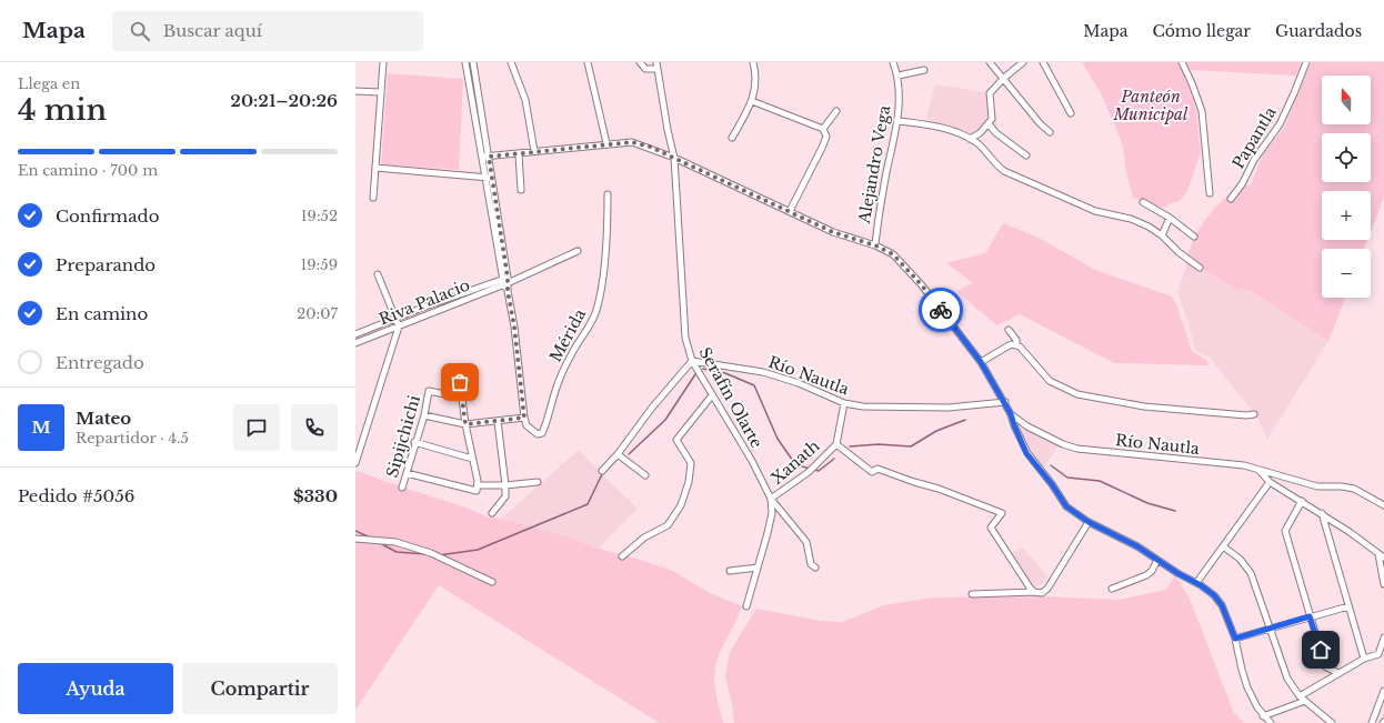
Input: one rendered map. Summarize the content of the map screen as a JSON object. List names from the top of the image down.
{
  "streets": {
    "street": [
      "Papantla",
      "Alejandro Vega",
      "Riva Palacio",
      "Mérida",
      "Río Nautla",
      "Serafín Olarte",
      "Sipijchichi",
      "Xanath"
    ]
  },
  "crossings": [
    ["Río Nautla", "Serafín Olarte"],
    ["Serafín Olarte", "Xanath"]
  ],
  "parks": ["Panteón Municipal"],
  "north": "top",
  "page": {
    "header": "Mapa",
    "search": "Buscar aquí",
    "nav": ["Mapa", "Cómo llegar", "Guardados"],
    "heading": ["4 min", "Llega en", "20:21–20:26"],
    "panel": [
      "Mateo",
      "Repartidor · 4.5",
      "Pedido #5056",
      "$330"
    ],
    "map_buttons": ["+", "−"],
    "bar": "En camino · 700 m",
    "list": [
      ["Confirmado", "19:52"],
      ["Preparando", "19:59"],
      ["En camino", "20:07"],
      "Entregado"
    ],
    "round": "M",
    "buttons": ["Ayuda", "Compartir"]
  }
}
